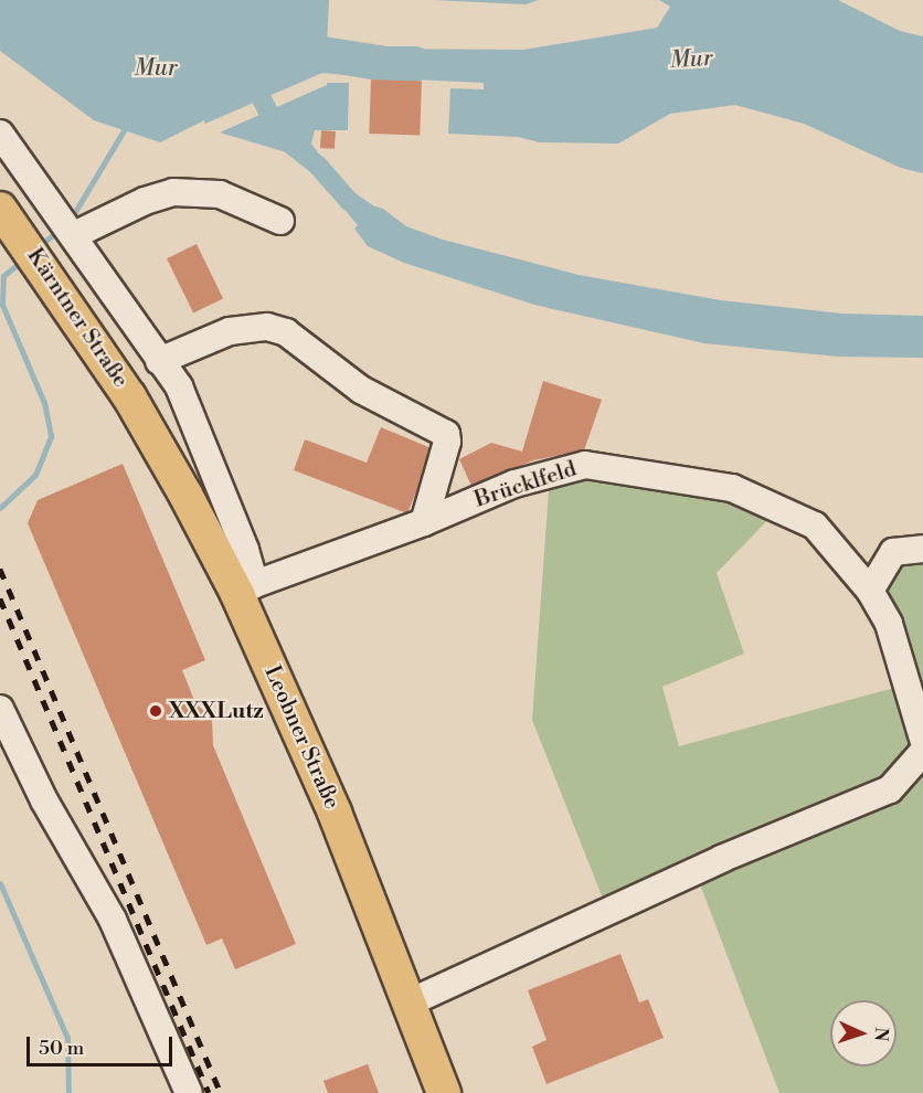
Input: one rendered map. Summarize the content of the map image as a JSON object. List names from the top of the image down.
{
  "streets": {
    "main road": ["Kärntner Straße", "Leobner Straße"],
    "street": ["Brücklfeld"]
  },
  "crossings": [
    ["Kärntner Straße", "Leobner Straße"],
    ["Brücklfeld", "Leobner Straße"]
  ],
  "water": ["Mur"],
  "places": ["XXXLutz"],
  "scale_bar": "50 m",
  "north": "right"
}
